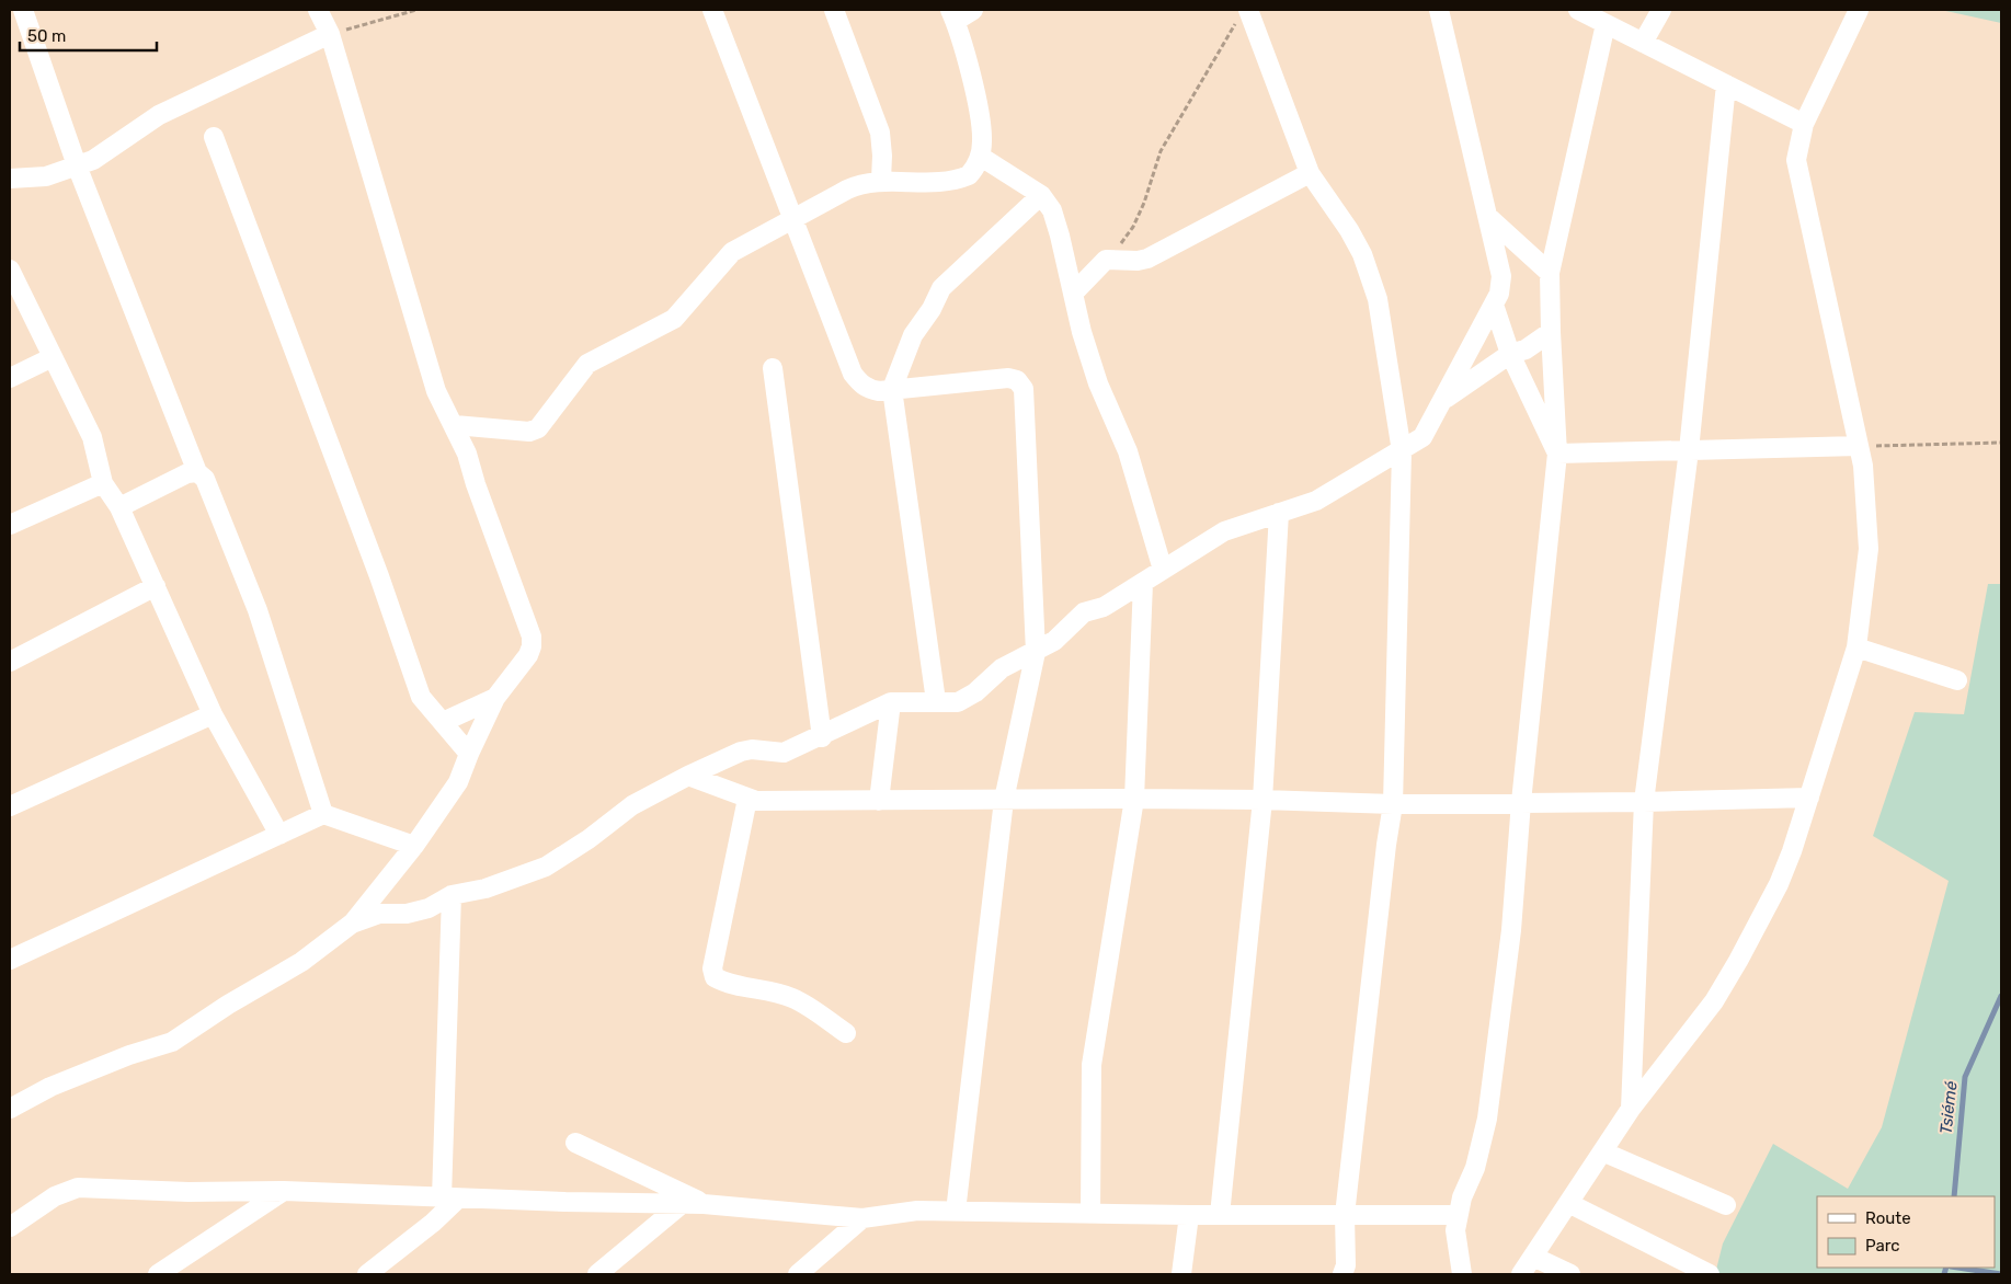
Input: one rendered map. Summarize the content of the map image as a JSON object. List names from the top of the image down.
{
  "water": ["Tsiémé"],
  "legend": ["Route", "Parc"],
  "scale_bar": "50 m"
}
